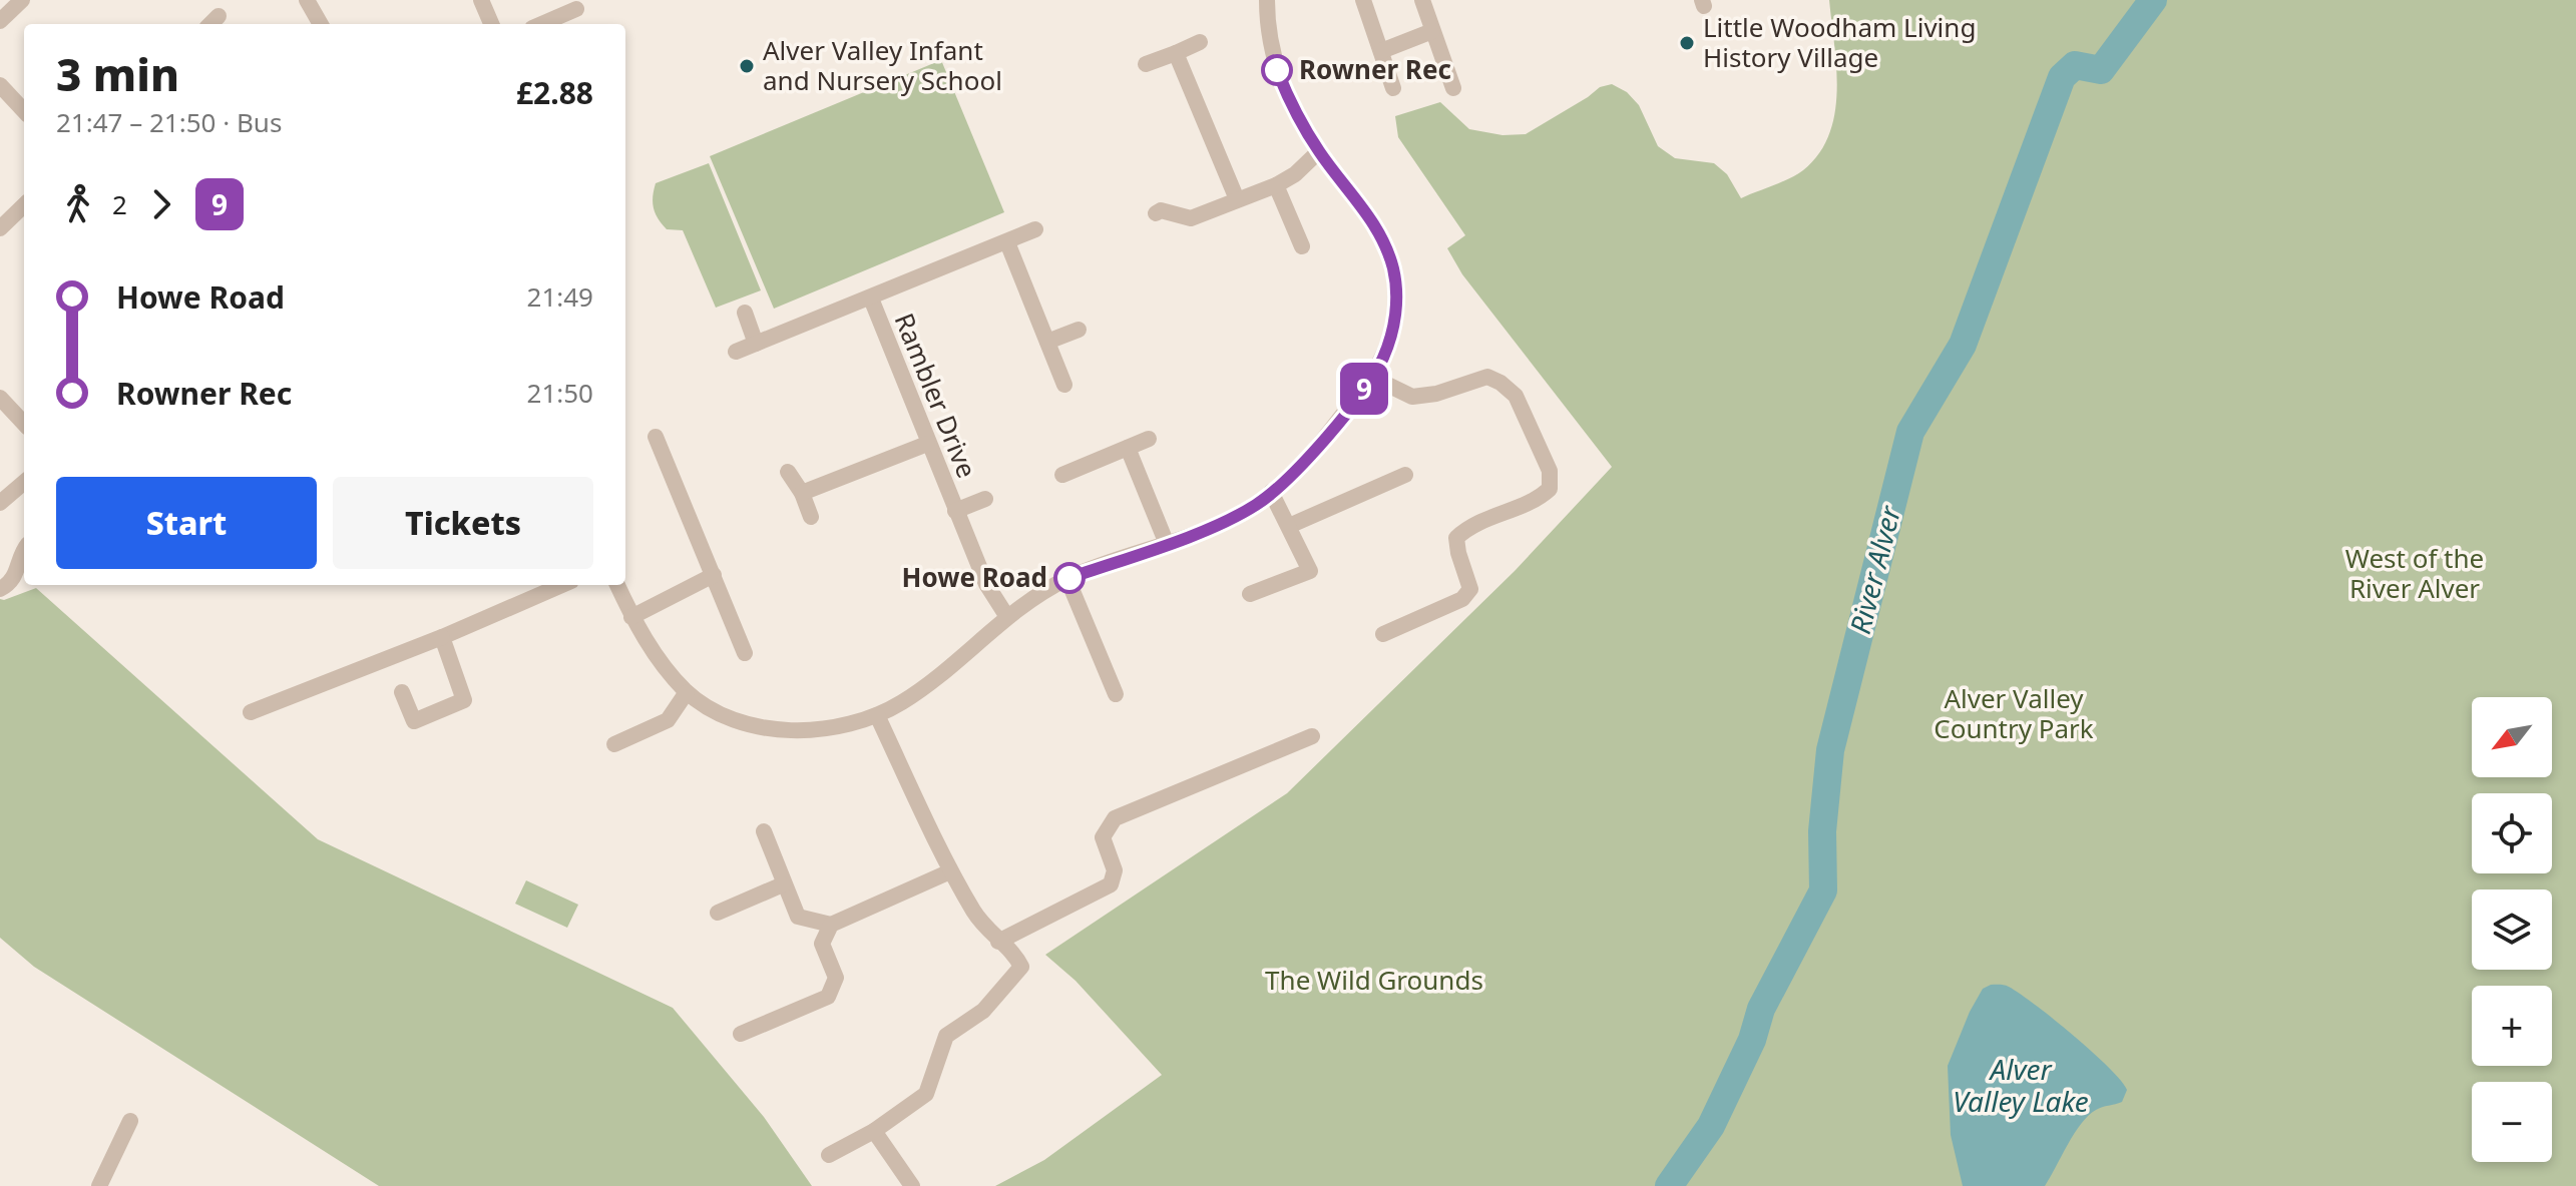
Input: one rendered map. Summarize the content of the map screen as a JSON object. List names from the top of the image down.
{
  "streets": {
    "street": ["Rambler Drive"]
  },
  "water": ["River Alver", "Alver Valley Lake"],
  "parks": ["West of the River Alver", "Alver Valley Country Park", "The Wild Grounds"],
  "places": [
    "Little Woodham Living History Village",
    "Alver Valley Infant and Nursery School",
    "Rowner Rec",
    "Howe Road"
  ],
  "lines": ["bus line 9"],
  "north": "bottom left",
  "page": {
    "on_map": "9",
    "heading": ["3 min", "21:47 – 21:50 · Bus", "£2.88"],
    "legs": ["2", "9"],
    "list": [
      {
        "name": "Howe Road",
        "value": "21:49"
      },
      {
        "name": "Rowner Rec",
        "value": "21:50"
      }
    ],
    "buttons": ["Start", "Tickets"],
    "map_buttons": ["+", "−"]
  }
}
